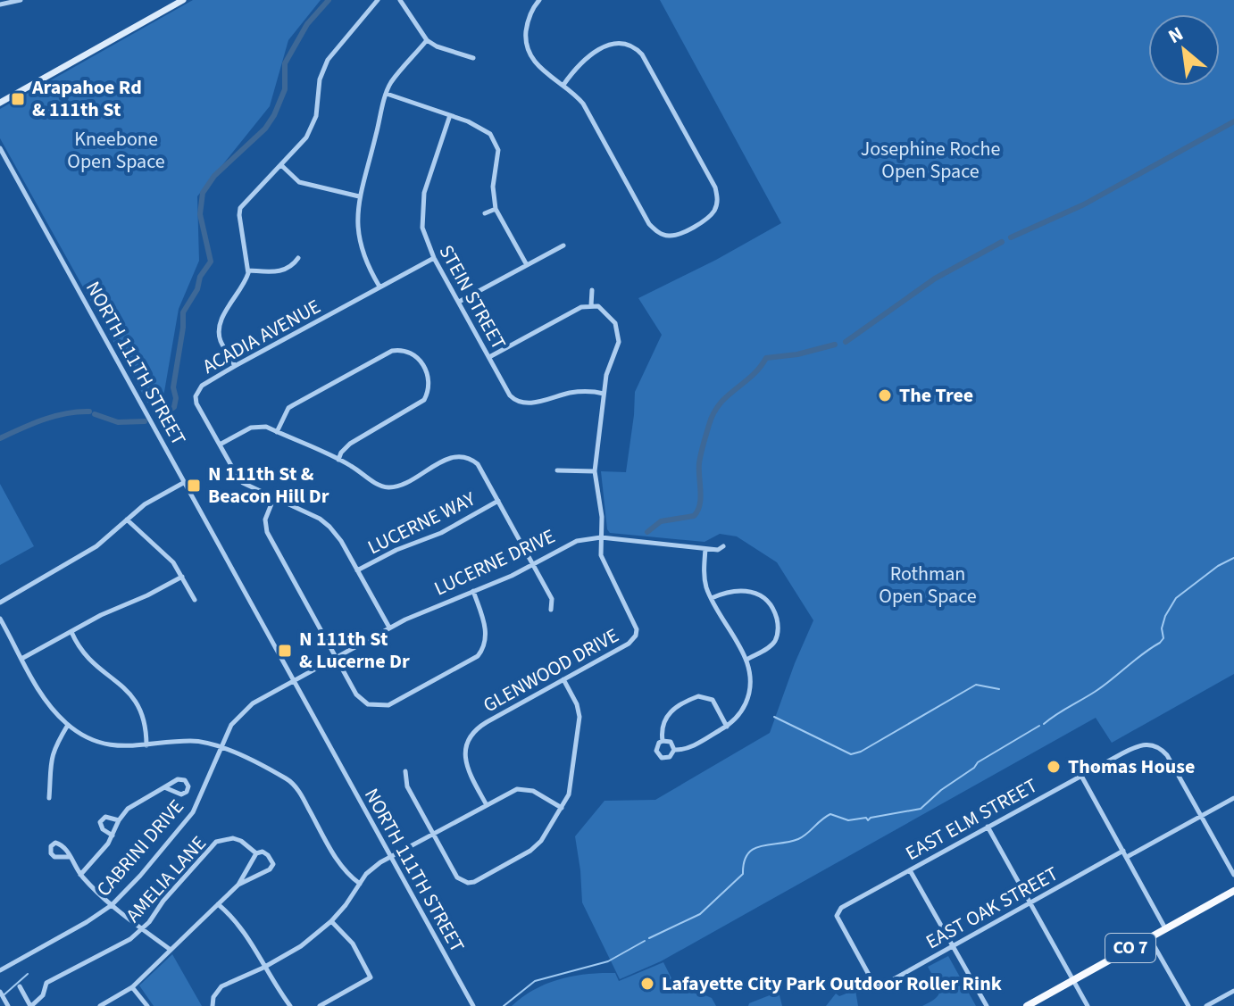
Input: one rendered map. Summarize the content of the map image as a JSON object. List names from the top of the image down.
{
  "streets": {
    "main road": ["CO 7"],
    "street": [
      "STEIN STREET",
      "ACADIA AVENUE",
      "NORTH 111TH STREET",
      "LUCERNE WAY",
      "LUCERNE DRIVE",
      "GLENWOOD DRIVE",
      "EAST ELM STREET",
      "CABRINI DRIVE",
      "AMELIA LANE",
      "EAST OAK STREET"
    ]
  },
  "crossings": [
    ["STEIN STREET", "ACADIA AVENUE"],
    ["STEIN STREET", "GLENWOOD DRIVE"],
    ["ACADIA AVENUE", "LUCERNE WAY"],
    ["ACADIA AVENUE", "LUCERNE DRIVE"],
    ["NORTH 111TH STREET", "LUCERNE DRIVE"],
    ["NORTH 111TH STREET", "CABRINI DRIVE"],
    ["LUCERNE DRIVE", "GLENWOOD DRIVE"],
    ["LUCERNE DRIVE", "CABRINI DRIVE"],
    ["EAST ELM STREET", "EAST OAK STREET"]
  ],
  "parks": ["Kneebone Open Space", "Josephine Roche Open Space", "Rothman Open Space"],
  "places": {
    "transit": ["Arapahoe Rd & 111th St", "N 111th St & Beacon Hill Dr", "N 111th St & Lucerne Dr"],
    "other": ["The Tree", "Thomas House", "Lafayette City Park Outdoor Roller Rink"]
  },
  "north": "top left"
}
